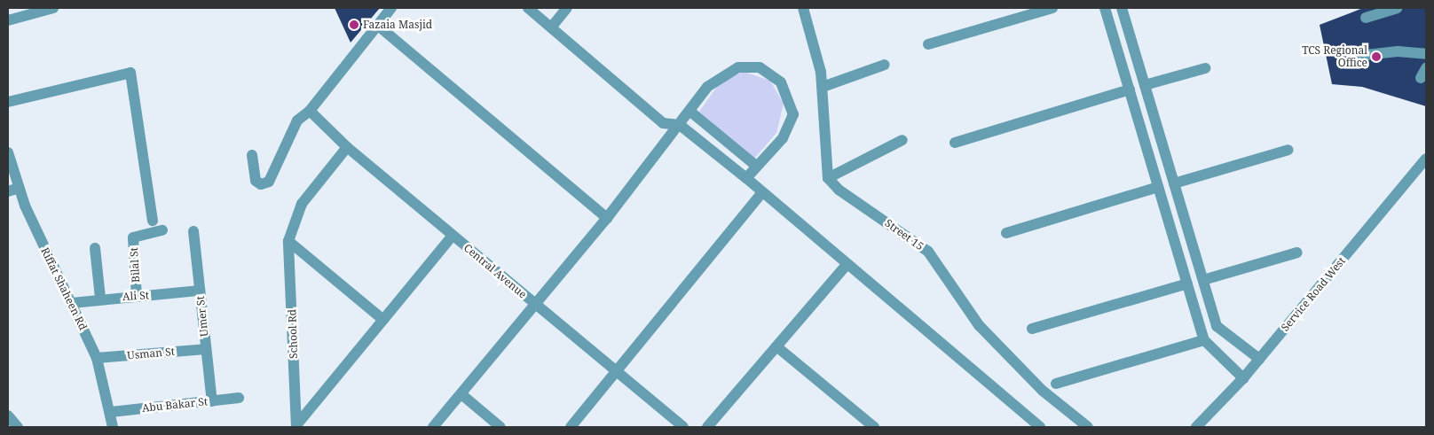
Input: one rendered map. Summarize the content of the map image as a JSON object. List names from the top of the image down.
{
  "streets": {
    "street": [
      "Street 15",
      "Bilal St",
      "Central Avenue",
      "Riffat Shaheen Rd",
      "Service Road West",
      "Ali St",
      "Umer St",
      "School Rd",
      "Usman St",
      "Abu Bakar St"
    ]
  },
  "crossings": [
    ["Bilal St", "Ali St"],
    ["Riffat Shaheen Rd", "Ali St"],
    ["Riffat Shaheen Rd", "Usman St"],
    ["Riffat Shaheen Rd", "Abu Bakar St"],
    ["Ali St", "Umer St"],
    ["Umer St", "Usman St"],
    ["Umer St", "Abu Bakar St"]
  ],
  "places": ["Fazaia Masjid", "TCS Regional Office"]
}
